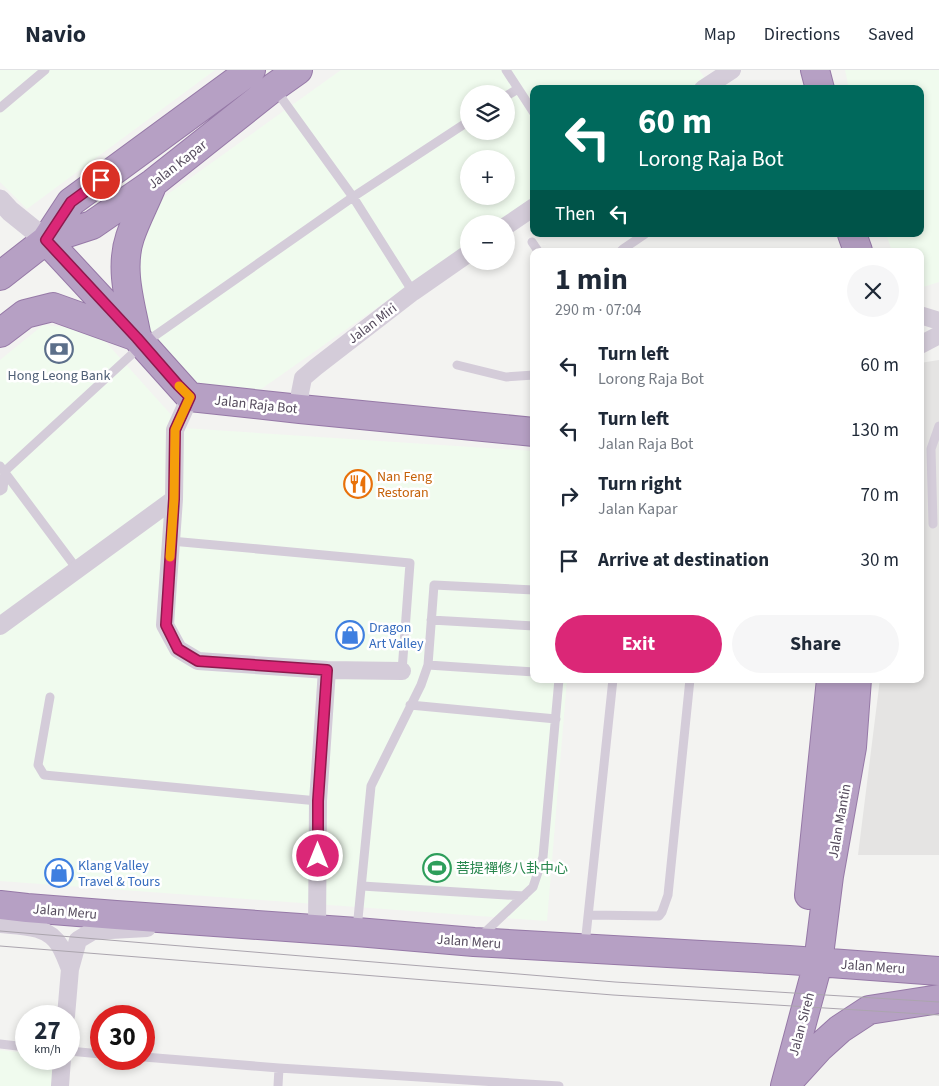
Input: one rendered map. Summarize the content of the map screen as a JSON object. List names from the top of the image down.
{
  "streets": {
    "highway": [
      "Jalan Kapar",
      "Jalan Raja Bot",
      "Jalan Mantin",
      "Jalan Meru",
      "Jalan Sireh"
    ],
    "street": ["Jalan Miri"]
  },
  "crossings": [
    ["Jalan Miri", "Jalan Raja Bot"],
    ["Jalan Mantin", "Jalan Meru"],
    ["Jalan Mantin", "Jalan Sireh"],
    ["Jalan Meru", "Jalan Sireh"]
  ],
  "places": {
    "bank": ["Hong Leong Bank"],
    "restaurant": ["Nan Feng Restoran"],
    "shop": ["Dragon Art Valley", "Klang Valley Travel & Tours"],
    "sports": ["菩提禪修八卦中心"]
  },
  "page": {
    "header": "Navio",
    "nav": ["Map", "Directions", "Saved"],
    "map_buttons": ["+", "−"],
    "turn": ["60 m", "Lorong Raja Bot"],
    "then": "Then",
    "heading": ["1 min", "290 m · 07:04"],
    "list": [
      {
        "name": "Turn left",
        "note": "Lorong Raja Bot",
        "value": "60 m"
      },
      {
        "name": "Turn left",
        "note": "Jalan Raja Bot",
        "value": "130 m"
      },
      {
        "name": "Turn right",
        "note": "Jalan Kapar",
        "value": "70 m"
      },
      {
        "name": "Arrive at destination",
        "value": "30 m"
      }
    ],
    "buttons": ["Exit", "Share"],
    "speed": "27 km/h",
    "limit": "30"
  }
}
